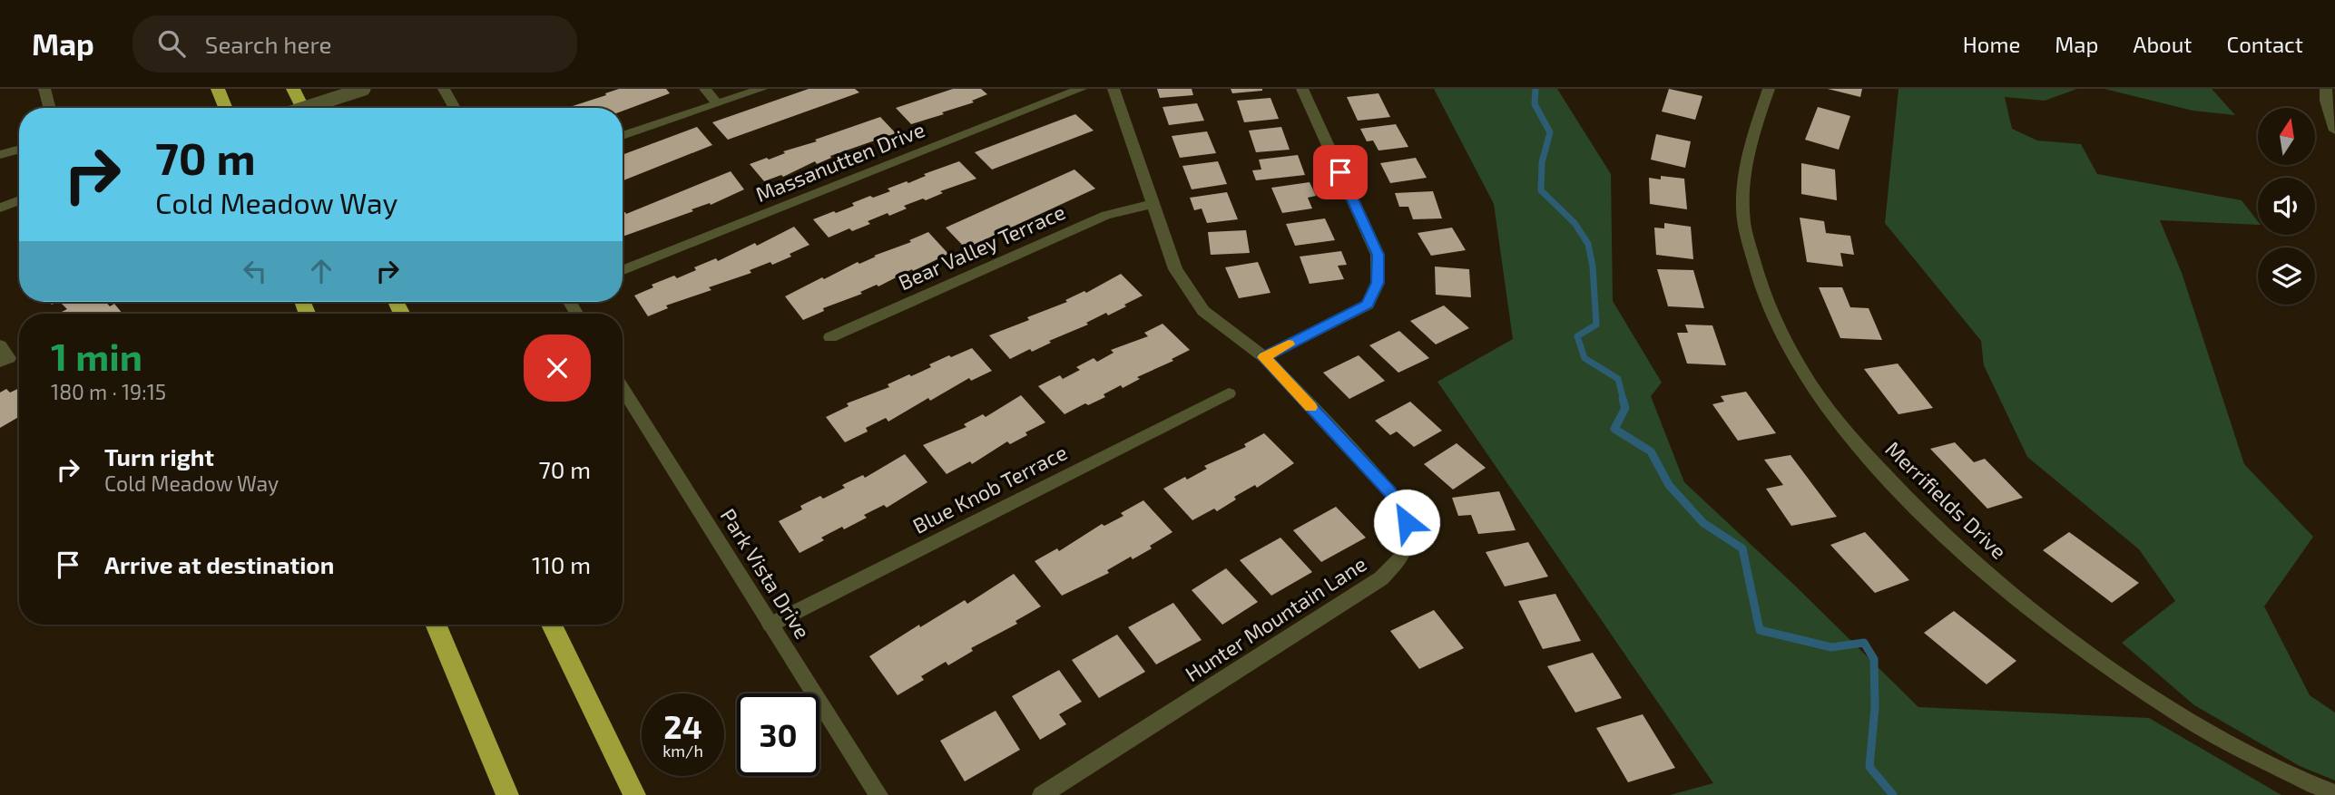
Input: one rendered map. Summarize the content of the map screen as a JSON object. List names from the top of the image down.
{
  "streets": {
    "street": [
      "Massanutten Drive",
      "Bear Valley Terrace",
      "Blue Knob Terrace",
      "Merrifields Drive",
      "Park Vista Drive",
      "Hunter Mountain Lane"
    ]
  },
  "crossings": [
    ["Bear Valley Terrace", "Hunter Mountain Lane"],
    ["Blue Knob Terrace", "Park Vista Drive"]
  ],
  "north": "top",
  "page": {
    "header": "Map",
    "search": "Search here",
    "nav": [
      "Home",
      "Map",
      "About",
      "Contact"
    ],
    "turn": ["70 m", "Cold Meadow Way"],
    "heading": ["1 min", "180 m · 19:15"],
    "list": [
      {
        "name": "Turn right",
        "note": "Cold Meadow Way",
        "value": "70 m"
      },
      {
        "name": "Arrive at destination",
        "value": "110 m"
      }
    ],
    "speed": "24 km/h",
    "limit": "30"
  }
}
